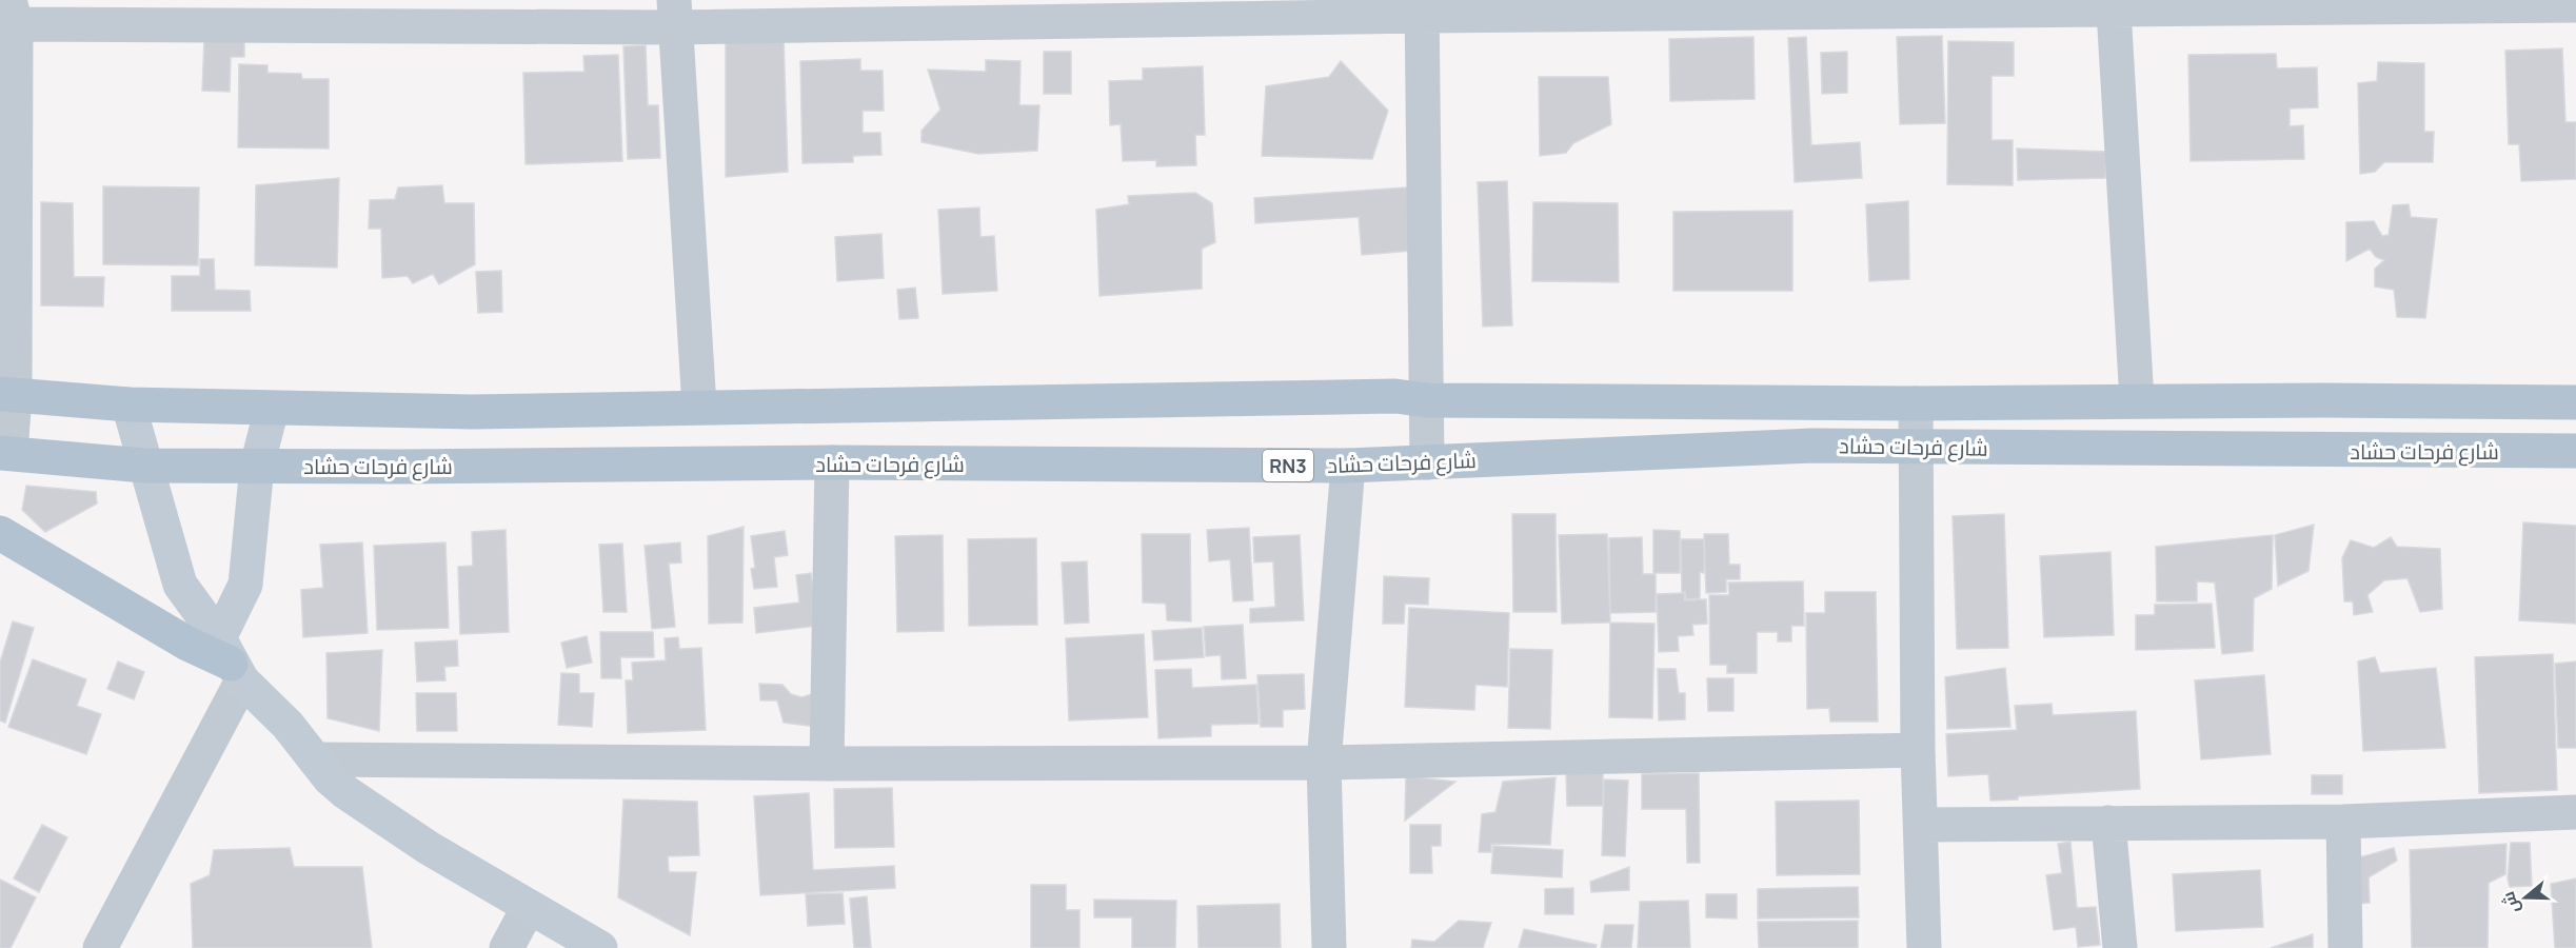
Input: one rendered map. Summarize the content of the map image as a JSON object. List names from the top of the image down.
{
  "streets": {
    "main road": ["شارع فرحات حشاد", "RN3"]
  },
  "north": "left"
}
